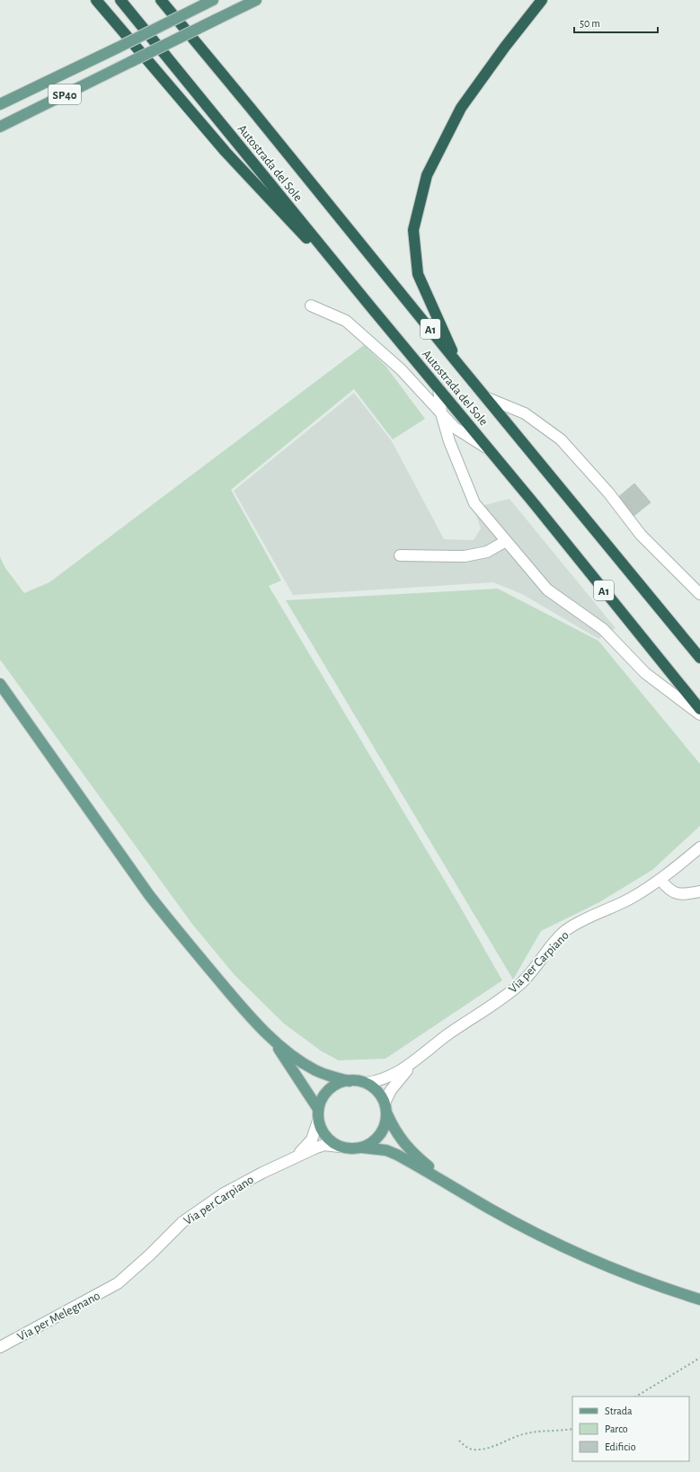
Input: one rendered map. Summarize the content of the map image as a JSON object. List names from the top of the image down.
{
  "streets": {
    "highway": ["Autostrada del Sole", "A1"],
    "main road": ["SP40"],
    "street": ["Via per Carpiano", "Via per Melegnano"]
  },
  "crossings": [
    ["Autostrada del Sole", "A1"],
    ["Via per Carpiano", "Via per Melegnano"]
  ],
  "legend": ["Strada", "Parco", "Edificio"],
  "scale_bar": "50 m"
}
